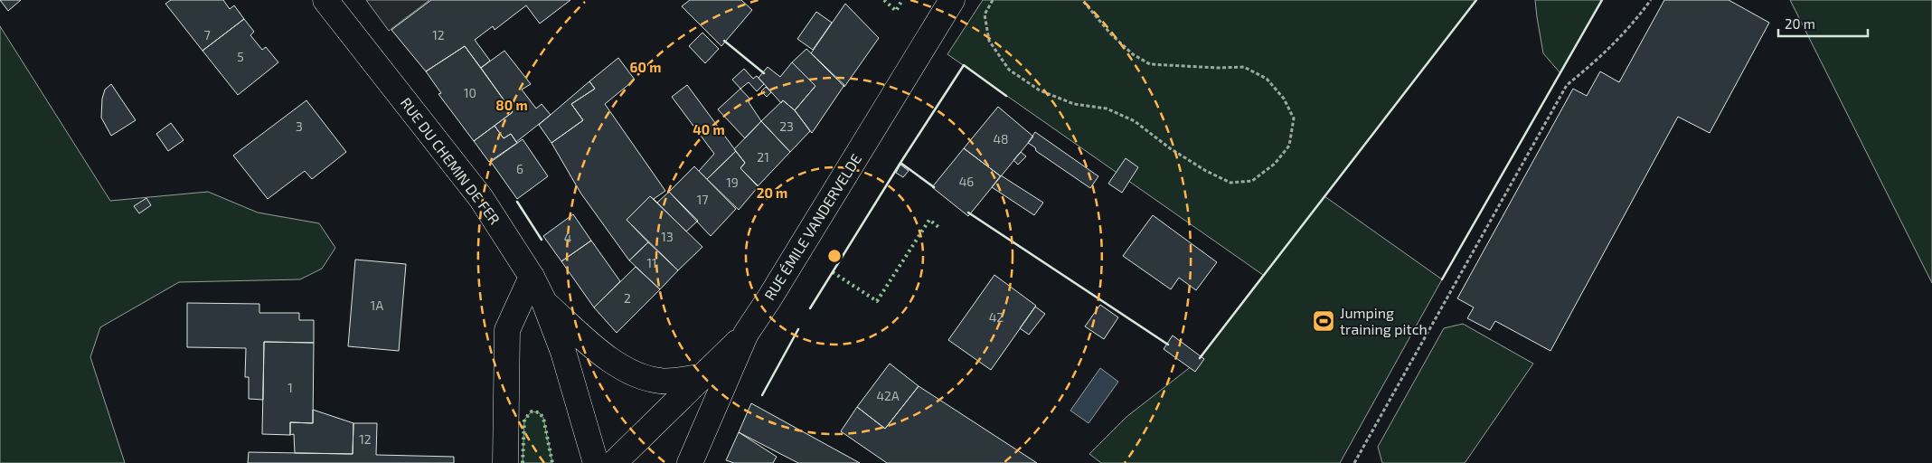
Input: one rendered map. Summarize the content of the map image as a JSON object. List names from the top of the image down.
{
  "streets": {
    "main road": ["RUE DU CHEMIN DE FER", "RUE ÉMILE VANDERVELDE"]
  },
  "places": {
    "sports": ["Jumping training pitch"]
  },
  "house_numbers": [
    "7",
    "12",
    "5",
    "10",
    "3",
    "23",
    "48",
    "21",
    "6",
    "46",
    "19",
    "17",
    "13",
    "4",
    "11",
    "2",
    "1A",
    "42",
    "1",
    "42A",
    "12"
  ],
  "scale_bar": "20 m",
  "rings": [
    "60 m",
    "80 m",
    "40 m",
    "20 m"
  ]
}
